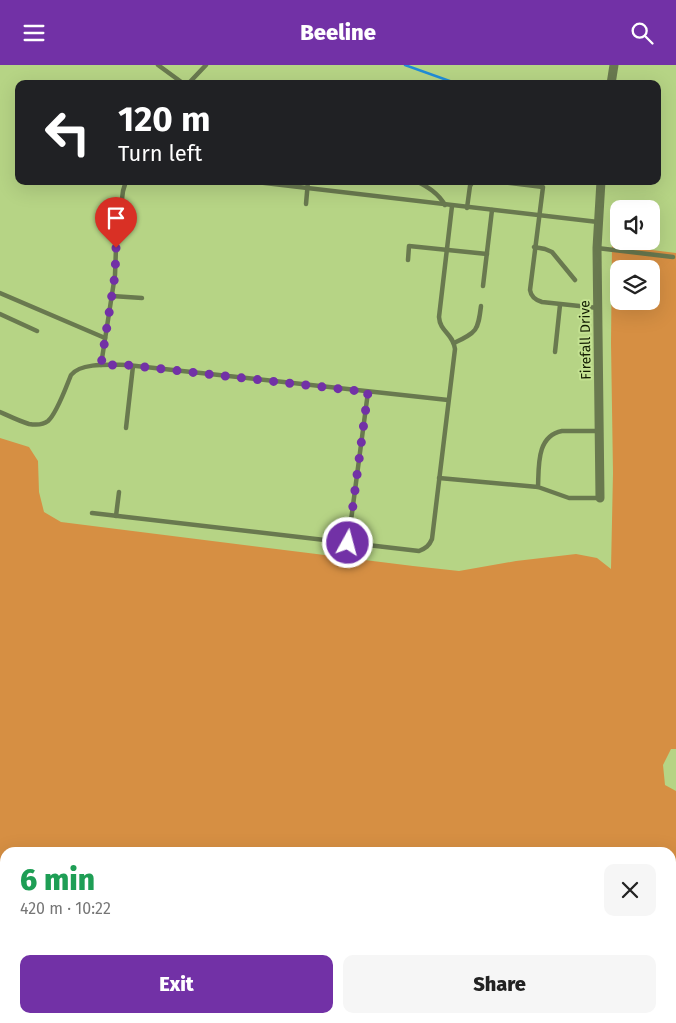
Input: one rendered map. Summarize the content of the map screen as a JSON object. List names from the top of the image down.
{
  "streets": {
    "street": ["Firefall Drive"]
  },
  "page": {
    "header": "Beeline",
    "turn": ["120 m", "Turn left"],
    "heading": ["6 min", "420 m · 10:22"],
    "buttons": ["Exit", "Share"]
  }
}
